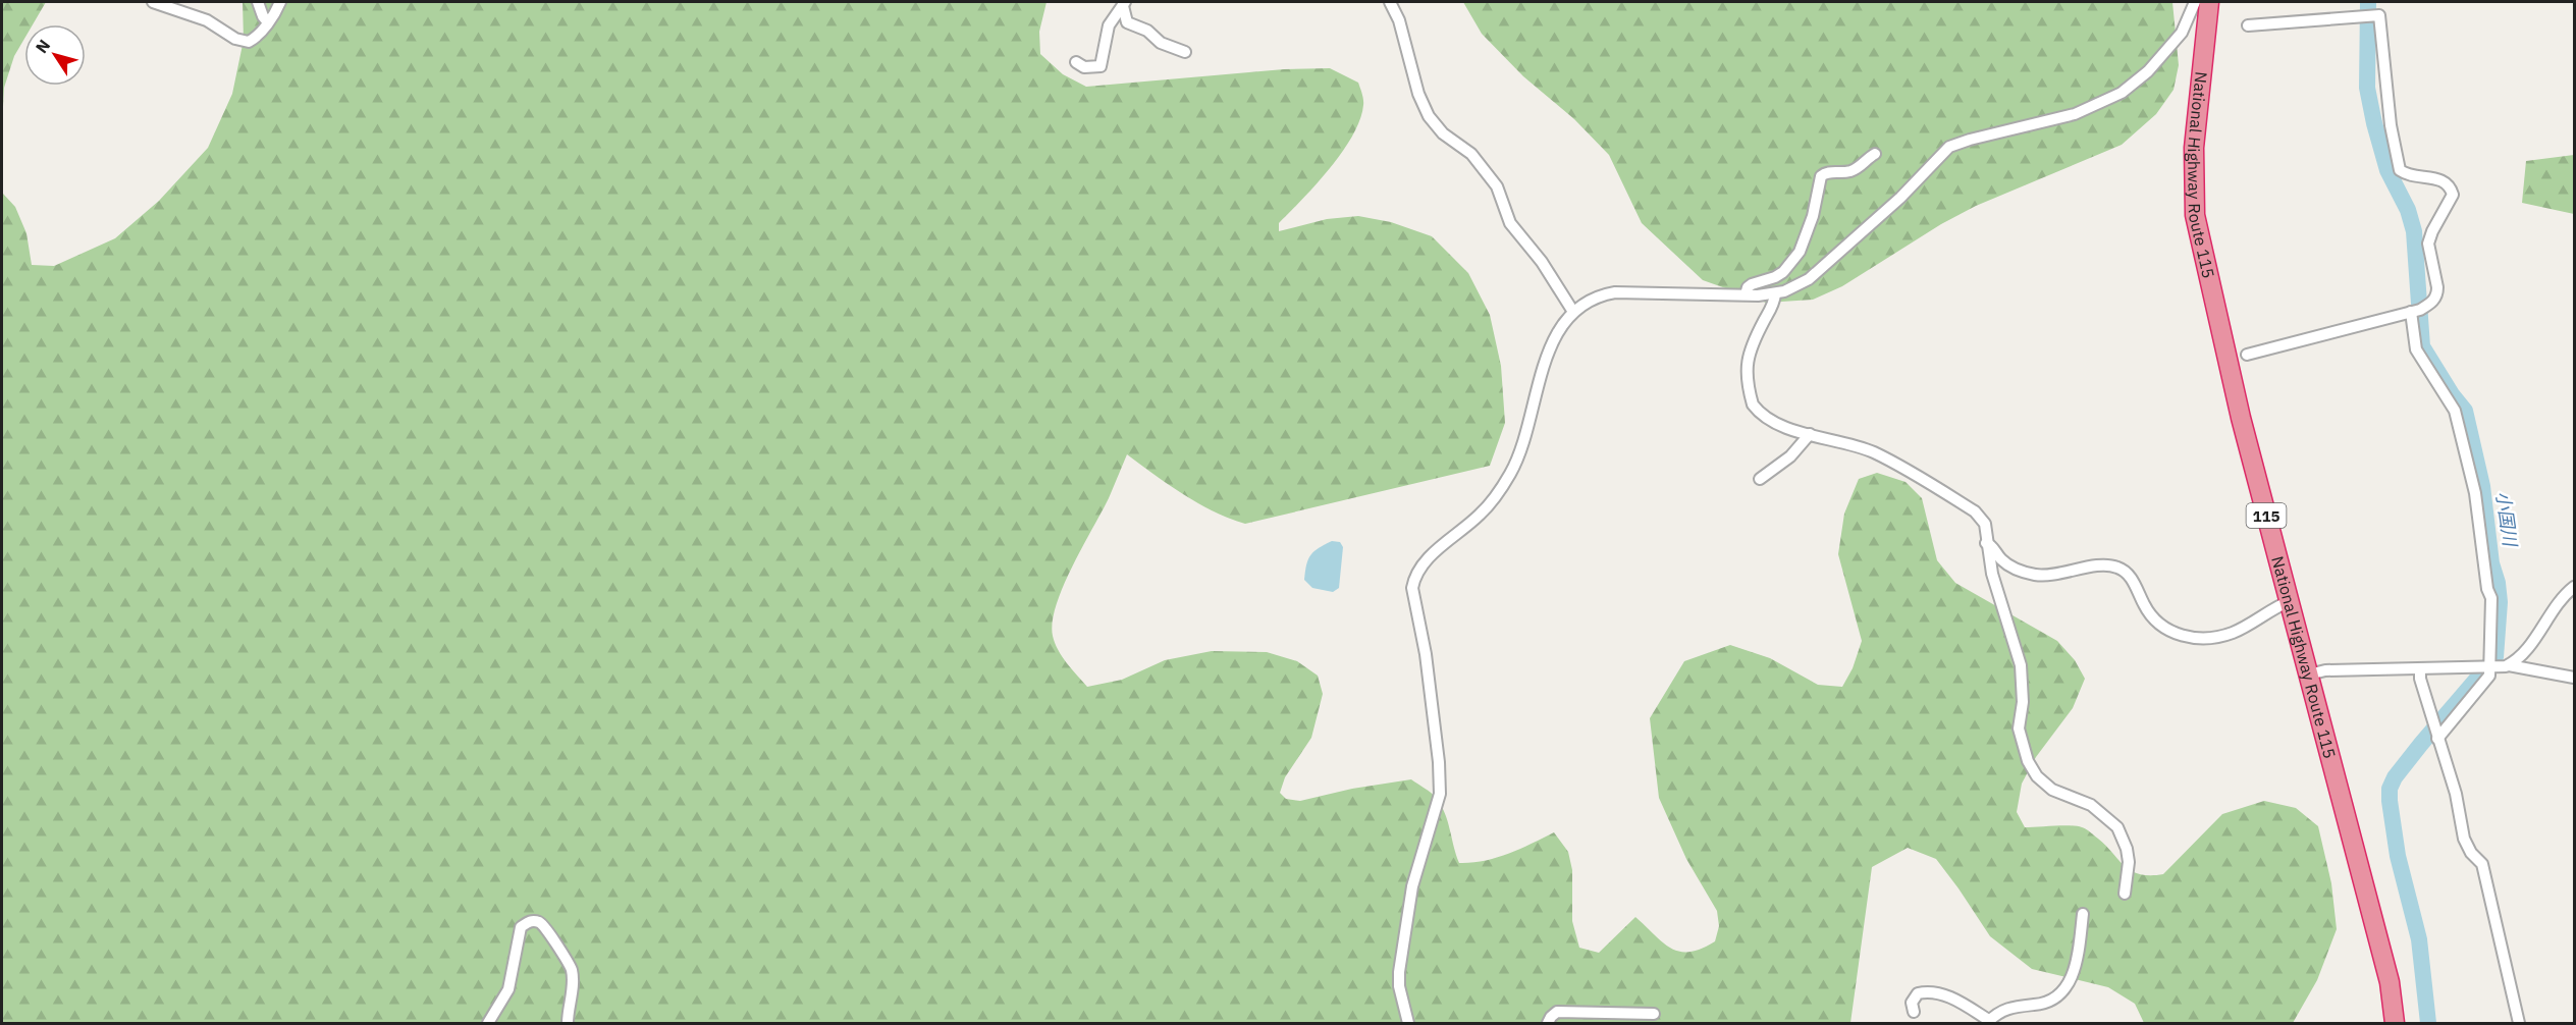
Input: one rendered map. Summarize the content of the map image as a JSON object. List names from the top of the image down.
{
  "streets": {
    "highway": ["National Highway Route 115", "115"]
  },
  "water": ["小国川"],
  "north": "top left"
}
